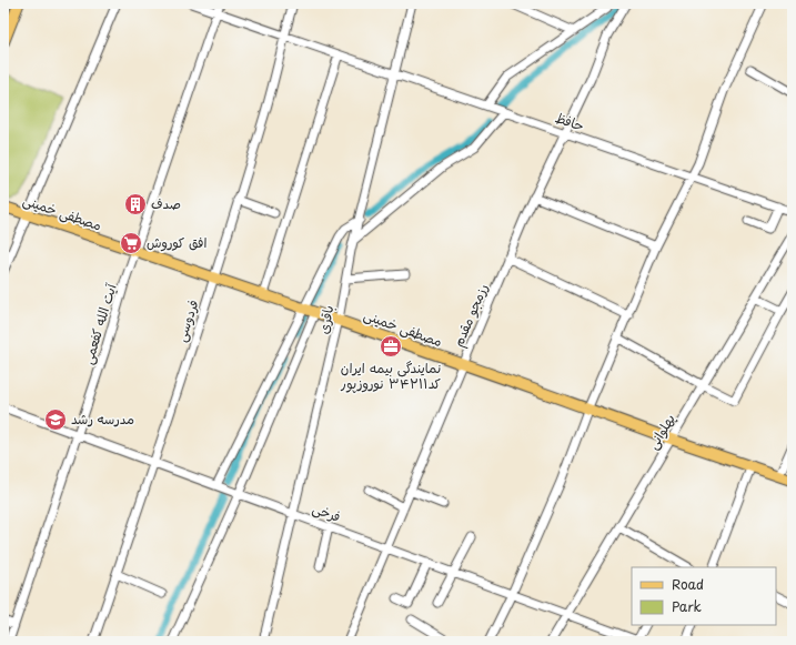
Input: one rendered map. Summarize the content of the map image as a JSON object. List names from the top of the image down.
{
  "streets": {
    "main road": ["مصطفی خمینی"],
    "street": [
      "حافظ",
      "رزمجو مقدم",
      "باقری",
      "فردوسی",
      "آیت الله کفعمی",
      "پهلوانی",
      "فرخی"
    ]
  },
  "crossings": [
    ["حافظ", "رزمجو مقدم"],
    ["حافظ", "باقری"],
    ["حافظ", "فردوسی"],
    ["مصطفی خمینی", "رزمجو مقدم"],
    ["مصطفی خمینی", "باقری"],
    ["مصطفی خمینی", "فردوسی"],
    ["مصطفی خمینی", "آیت الله کفعمی"],
    ["مصطفی خمینی", "پهلوانی"],
    ["رزمجو مقدم", "فرخی"],
    ["باقری", "فرخی"],
    ["فردوسی", "فرخی"],
    ["آیت الله کفعمی", "فرخی"],
    ["پهلوانی", "فرخی"]
  ],
  "places": {
    "building": ["صدف"],
    "supermarket": ["افق کوروش"],
    "office": ["نمایندگی بیمه ایران کد۳۴۲۱۱ نوروزپور"],
    "school or university": ["مدرسه رشد"]
  },
  "legend": ["Road", "Park"]
}
